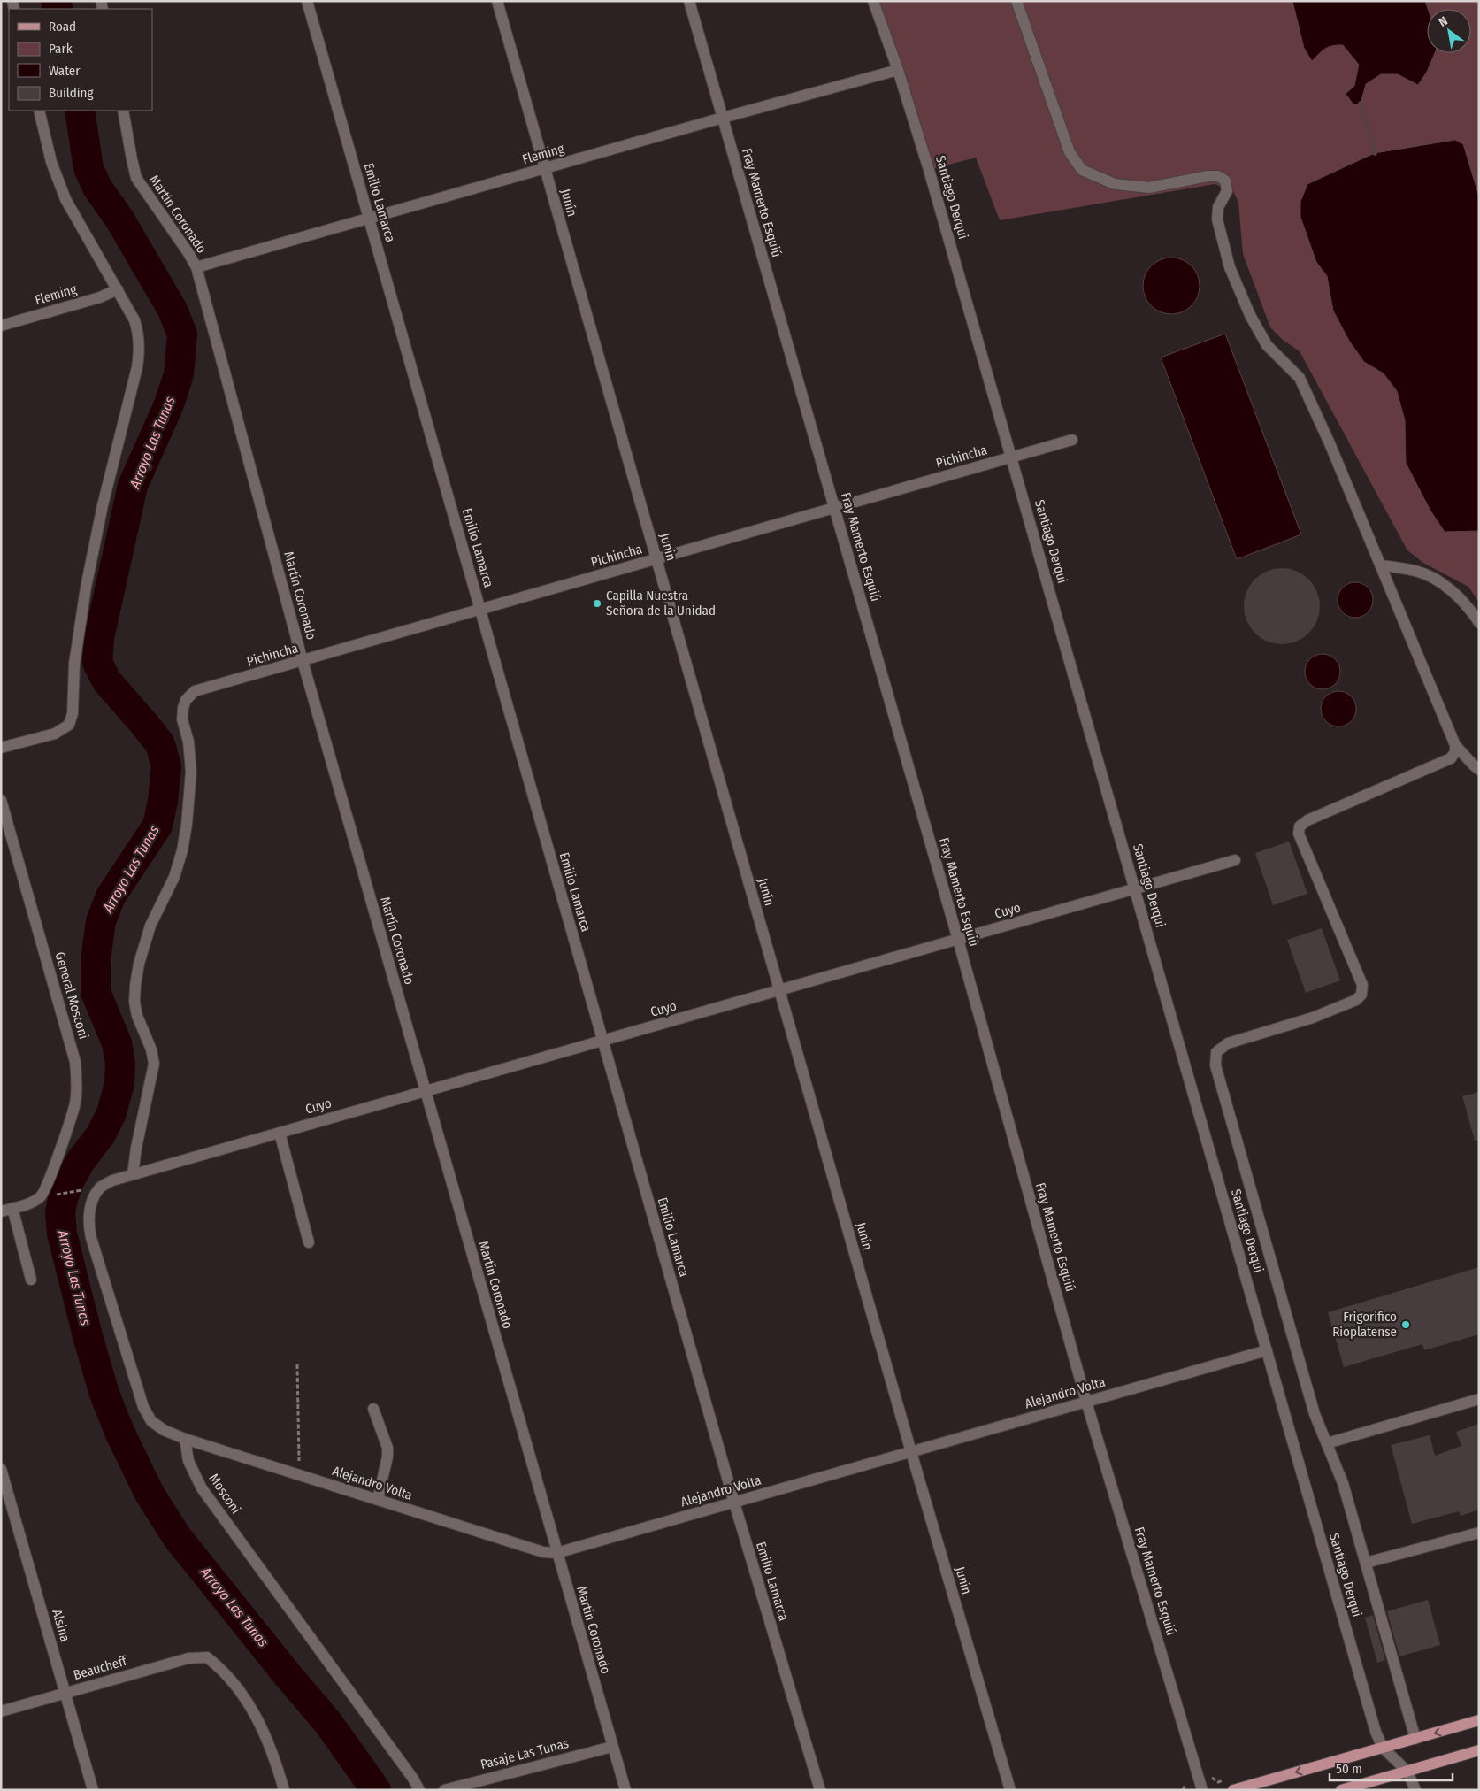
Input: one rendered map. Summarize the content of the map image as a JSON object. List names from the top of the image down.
{
  "streets": {
    "street": [
      "Fleming",
      "Santiago Derqui",
      "Emilio Lamarca",
      "Junín",
      "Fray Mamerto Esquiú",
      "Martín Coronado",
      "Pichincha",
      "Cuyo",
      "General Mosconi",
      "Alejandro Volta",
      "Mosconi",
      "Alsina",
      "Beaucheff",
      "Pasaje Las Tunas"
    ]
  },
  "crossings": [
    ["Fleming", "Santiago Derqui"],
    ["Fleming", "Emilio Lamarca"],
    ["Fleming", "Junín"],
    ["Fleming", "Fray Mamerto Esquiú"],
    ["Fleming", "Martín Coronado"],
    ["Santiago Derqui", "Pichincha"],
    ["Santiago Derqui", "Cuyo"],
    ["Santiago Derqui", "Alejandro Volta"],
    ["Emilio Lamarca", "Pichincha"],
    ["Emilio Lamarca", "Cuyo"],
    ["Emilio Lamarca", "Alejandro Volta"],
    ["Junín", "Pichincha"],
    ["Junín", "Cuyo"],
    ["Junín", "Alejandro Volta"],
    ["Fray Mamerto Esquiú", "Pichincha"],
    ["Fray Mamerto Esquiú", "Cuyo"],
    ["Fray Mamerto Esquiú", "Alejandro Volta"],
    ["Martín Coronado", "Pichincha"],
    ["Martín Coronado", "Cuyo"],
    ["Martín Coronado", "Alejandro Volta"],
    ["Martín Coronado", "Pasaje Las Tunas"],
    ["Pichincha", "Cuyo"],
    ["Alejandro Volta", "Mosconi"],
    ["Alsina", "Beaucheff"]
  ],
  "water": ["Arroyo Las Tunas"],
  "places": ["Capilla Nuestra Señora de la Unidad", "Frigorifico Rioplatense"],
  "legend": [
    "Road",
    "Park",
    "Water",
    "Building"
  ],
  "scale_bar": "50 m",
  "north": "top left"
}
